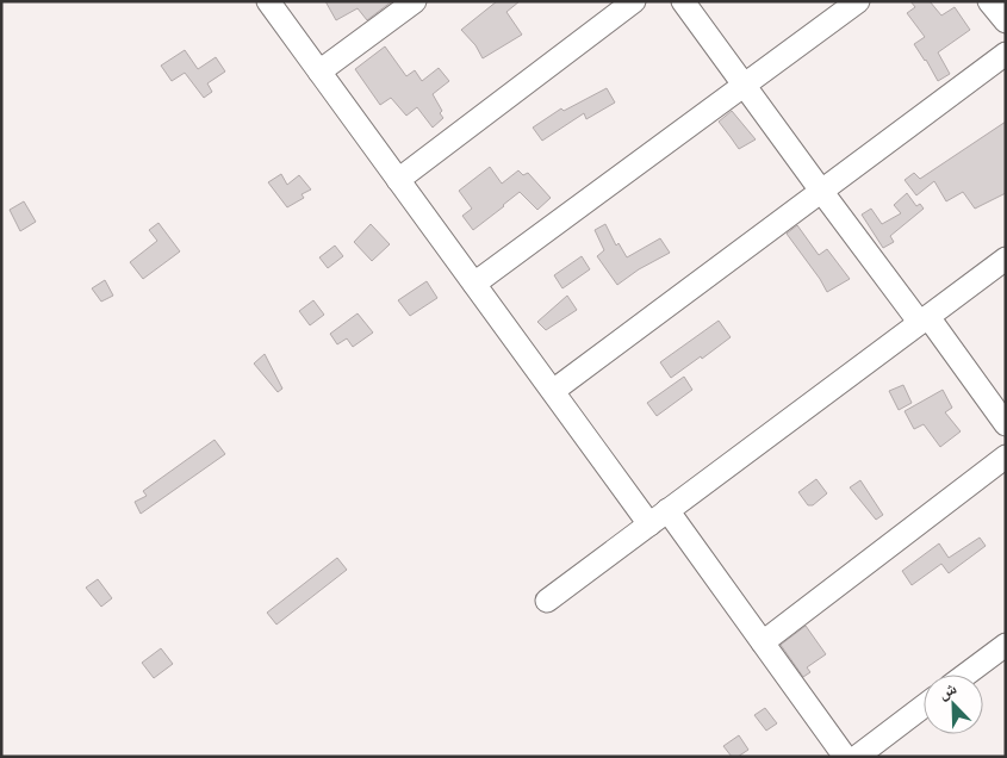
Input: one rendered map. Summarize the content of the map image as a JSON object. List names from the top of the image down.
{
  "north": "top left"
}
